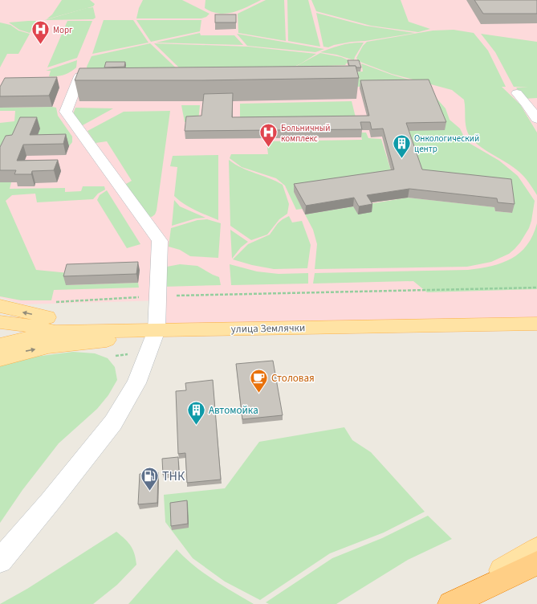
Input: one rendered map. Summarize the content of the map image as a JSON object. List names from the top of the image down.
{
  "streets": {
    "main road": ["улица Землячки"]
  },
  "places": {
    "hospital": ["Морг", "Больничный комплекс"],
    "building": ["Онкологический центр", "Автомойка"],
    "cafe": ["Столовая"],
    "fuel station": ["ТНК"]
  }
}
